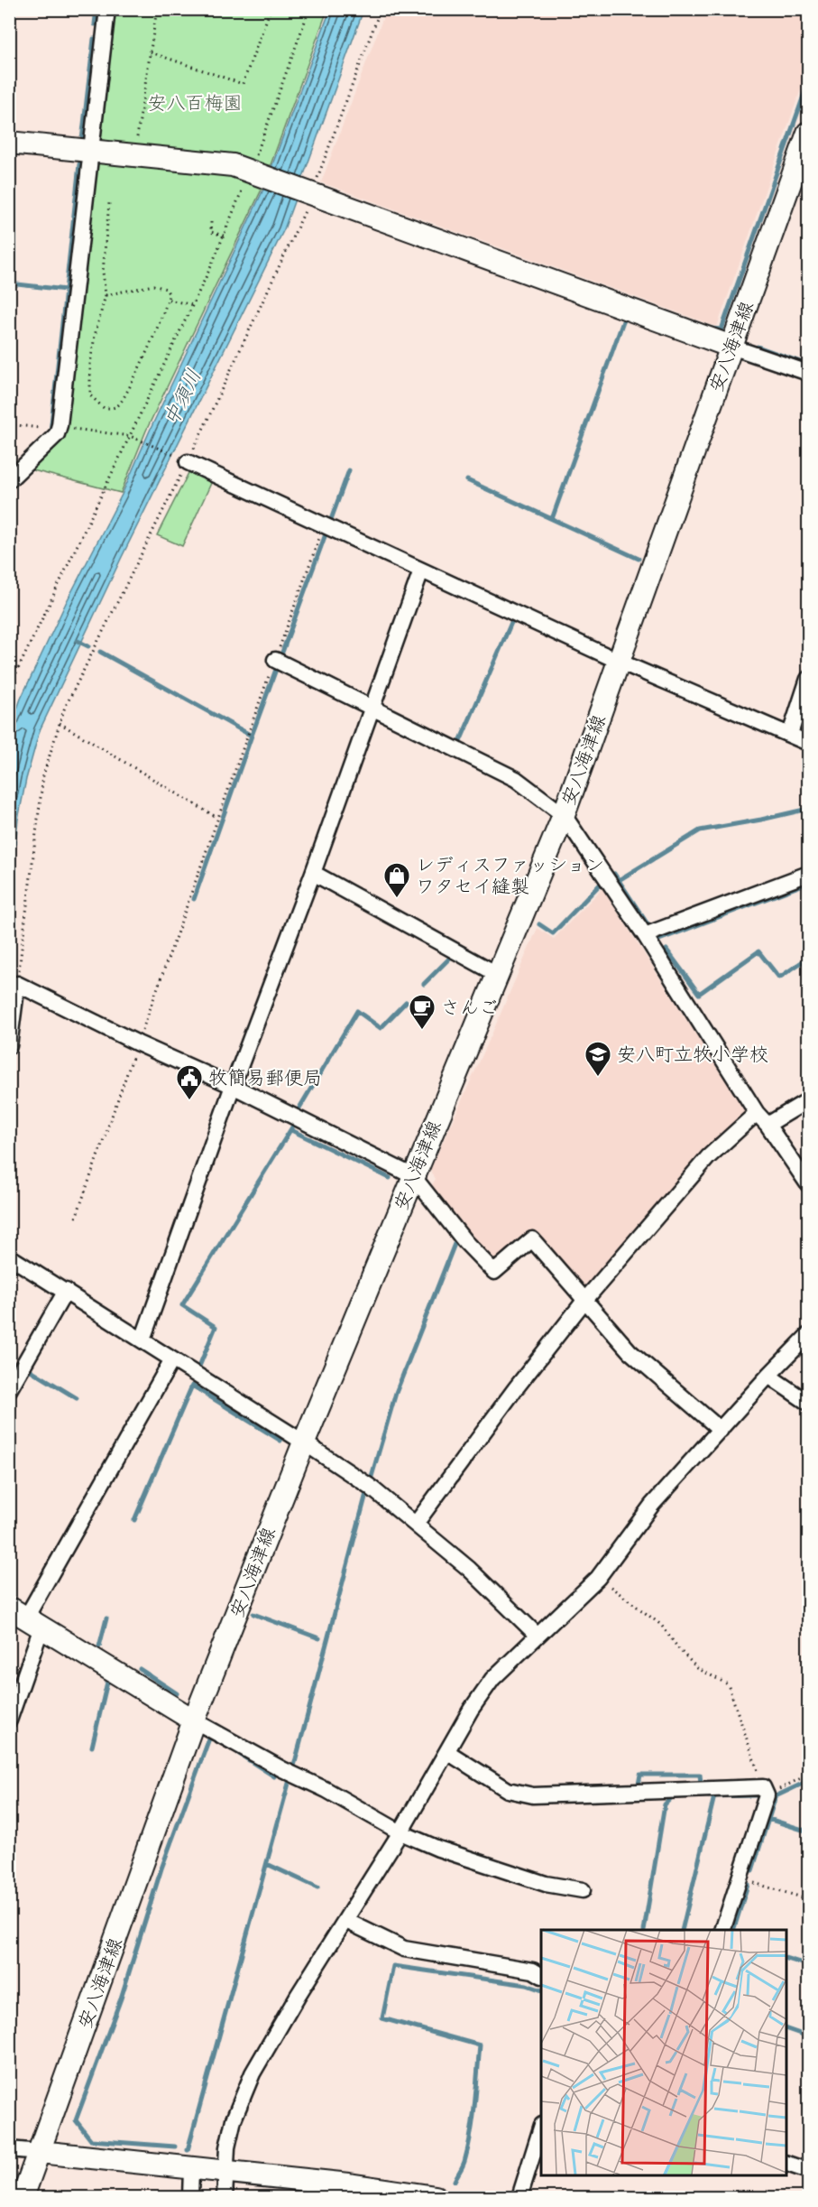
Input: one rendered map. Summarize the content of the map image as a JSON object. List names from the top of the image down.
{
  "streets": {
    "main road": ["安八海津線"]
  },
  "water": ["中須川"],
  "parks": ["安八百梅園"],
  "places": {
    "shop": ["レディスファッション ワタセイ縫製"],
    "cafe": ["さんご"],
    "school or university": ["安八町立牧小学校"],
    "public building": ["牧簡易郵便局"]
  }
}
